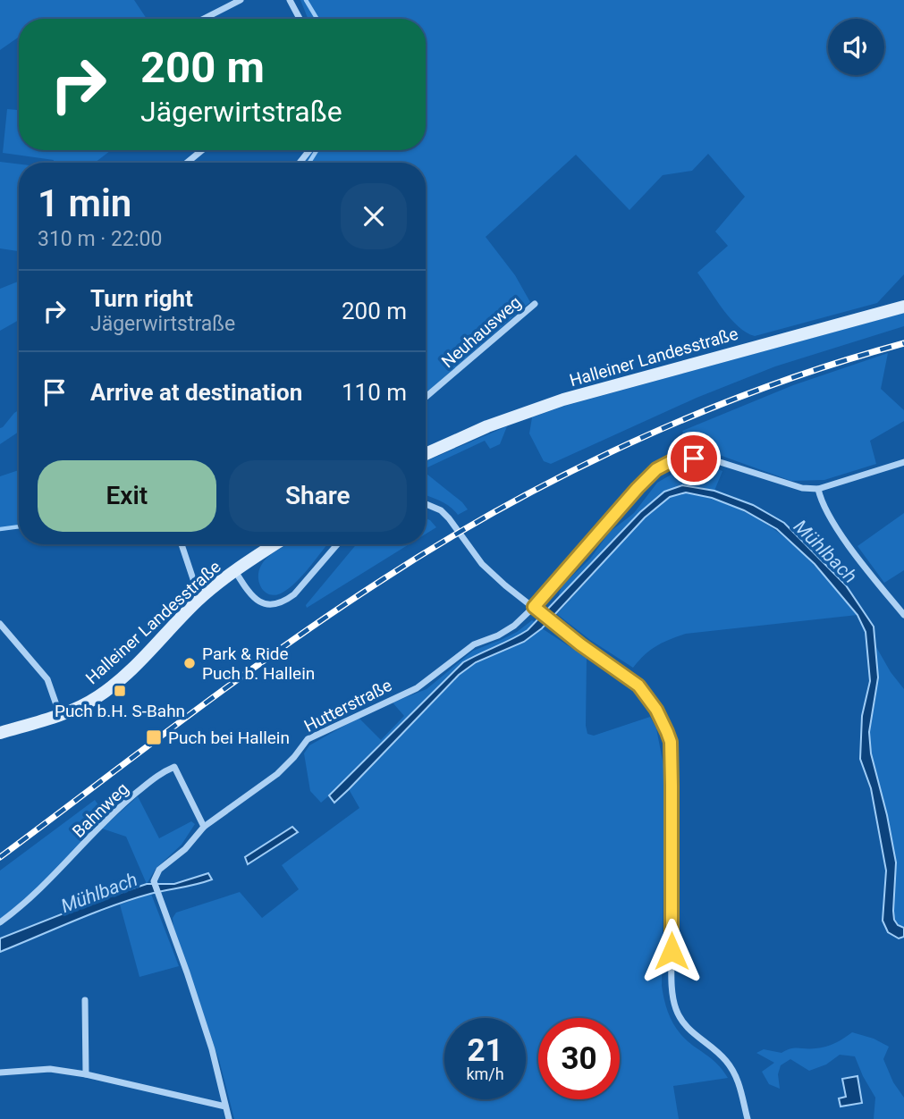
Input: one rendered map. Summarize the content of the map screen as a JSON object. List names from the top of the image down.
{
  "streets": {
    "main road": ["Halleiner Landesstraße"],
    "street": ["Neuhausweg", "Hutterstraße", "Bahnweg"]
  },
  "crossings": [
    ["Hutterstraße", "Bahnweg"]
  ],
  "water": ["Mühlbach"],
  "places": {
    "other": ["Park & Ride Puch b. Hallein"],
    "transit": ["Puch b.H. S-Bahn", "Puch bei Hallein"]
  },
  "page": {
    "turn": ["200 m", "Jägerwirtstraße"],
    "heading": ["1 min", "310 m · 22:00"],
    "list": [
      {
        "name": "Turn right",
        "note": "Jägerwirtstraße",
        "value": "200 m"
      },
      {
        "name": "Arrive at destination",
        "value": "110 m"
      }
    ],
    "buttons": ["Exit", "Share"],
    "speed": "21 km/h",
    "limit": "30"
  }
}
